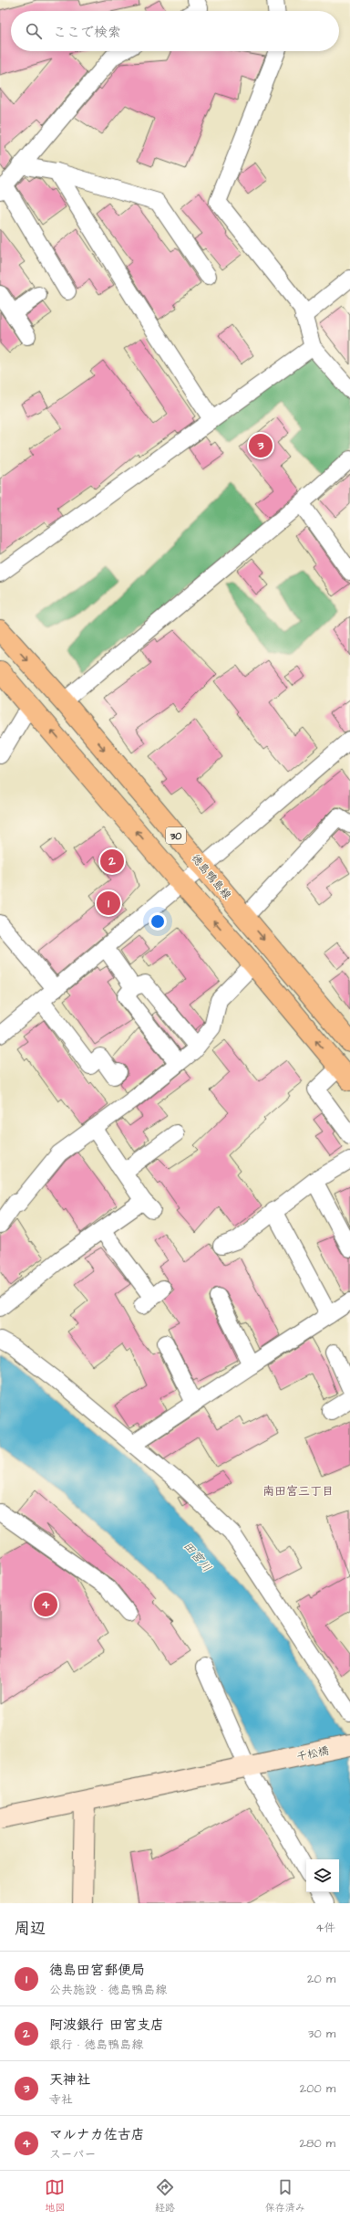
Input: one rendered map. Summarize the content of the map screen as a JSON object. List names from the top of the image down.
{
  "streets": {
    "main road": ["30", "徳島鴨島線"],
    "street": ["千松橋"]
  },
  "districts": ["南田宮三丁目"],
  "water": ["田宮川"],
  "page": {
    "search": "ここで検索",
    "pins": [
      "3",
      "2",
      "1",
      "4"
    ],
    "heading": ["周辺", "4件"],
    "list": [
      {
        "mark": "1",
        "name": "徳島田宮郵便局",
        "note": "公共施設 · 徳島鴨島線",
        "value": "20 m"
      },
      {
        "mark": "2",
        "name": "阿波銀行 田宮支店",
        "note": "銀行 · 徳島鴨島線",
        "value": "30 m"
      },
      {
        "mark": "3",
        "name": "天神社",
        "note": "寺社",
        "value": "200 m"
      },
      {
        "mark": "4",
        "name": "マルナカ佐古店",
        "note": "スーパー",
        "value": "280 m"
      }
    ],
    "nav": ["地図", "経路", "保存済み"]
  }
}
